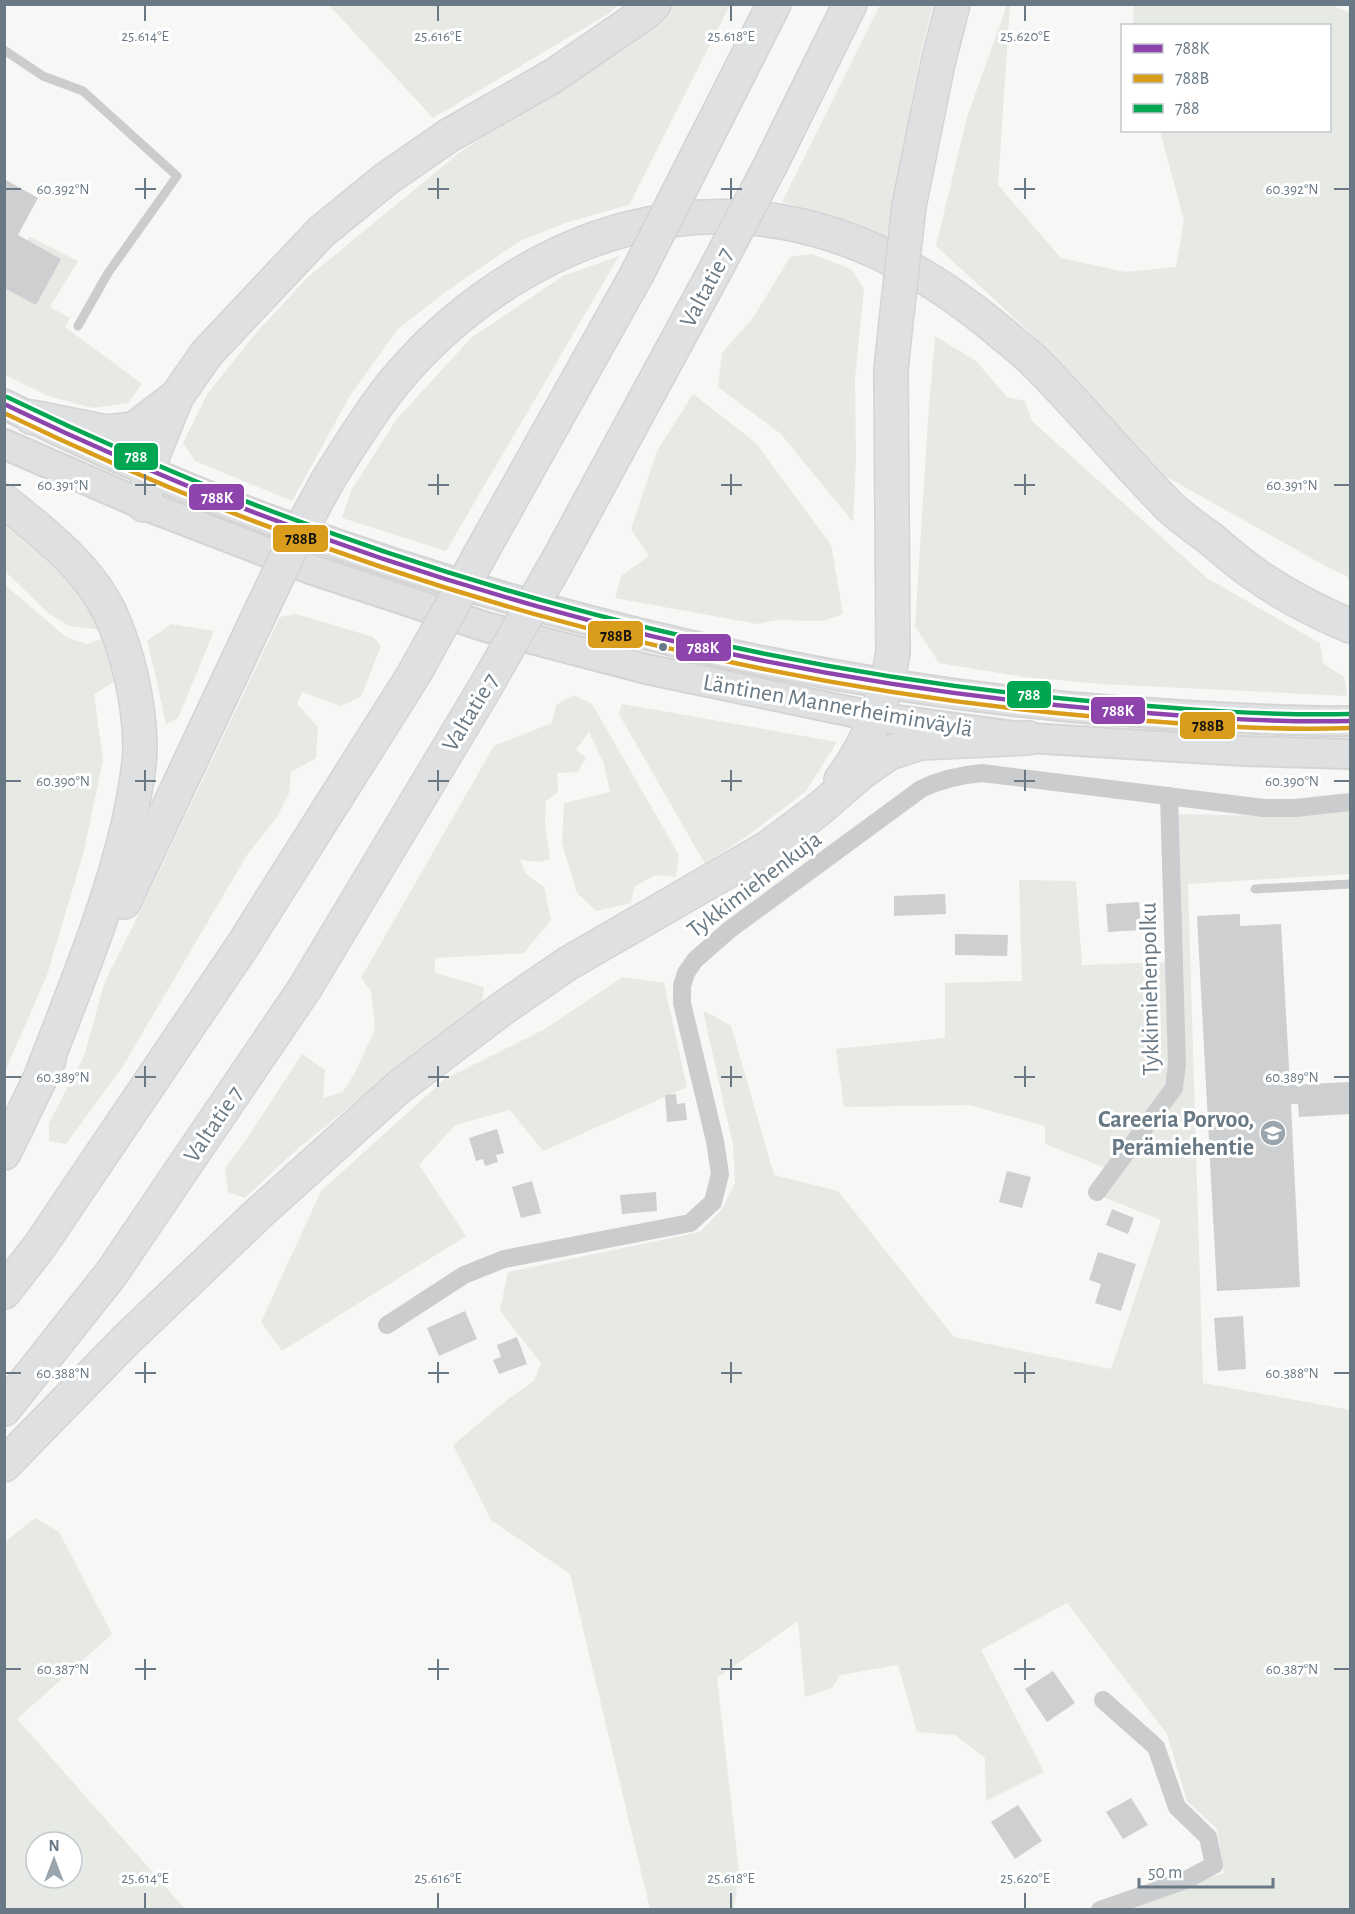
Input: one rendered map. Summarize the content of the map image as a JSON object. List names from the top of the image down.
{
  "streets": {
    "highway": ["Valtatie 7"],
    "main road": ["Läntinen Mannerheiminväylä"],
    "street": ["Tykkimiehenkuja", "Tykkimiehenpolku"]
  },
  "crossings": [
    ["Tykkimiehenkuja", "Tykkimiehenpolku"]
  ],
  "places": {
    "school or university": ["Careeria Porvoo, Perämiehentie"]
  },
  "lines": ["transit line 788", "transit line 788K", "transit line 788B"],
  "legend": ["788K", "788B", "788"],
  "scale_bar": "50 m",
  "north": "top",
  "coordinates": [
    "25.614°E",
    "25.616°E",
    "25.618°E",
    "25.620°E",
    "60.392°N",
    "60.391°N",
    "60.390°N",
    "60.389°N",
    "60.388°N",
    "60.387°N"
  ]
}
